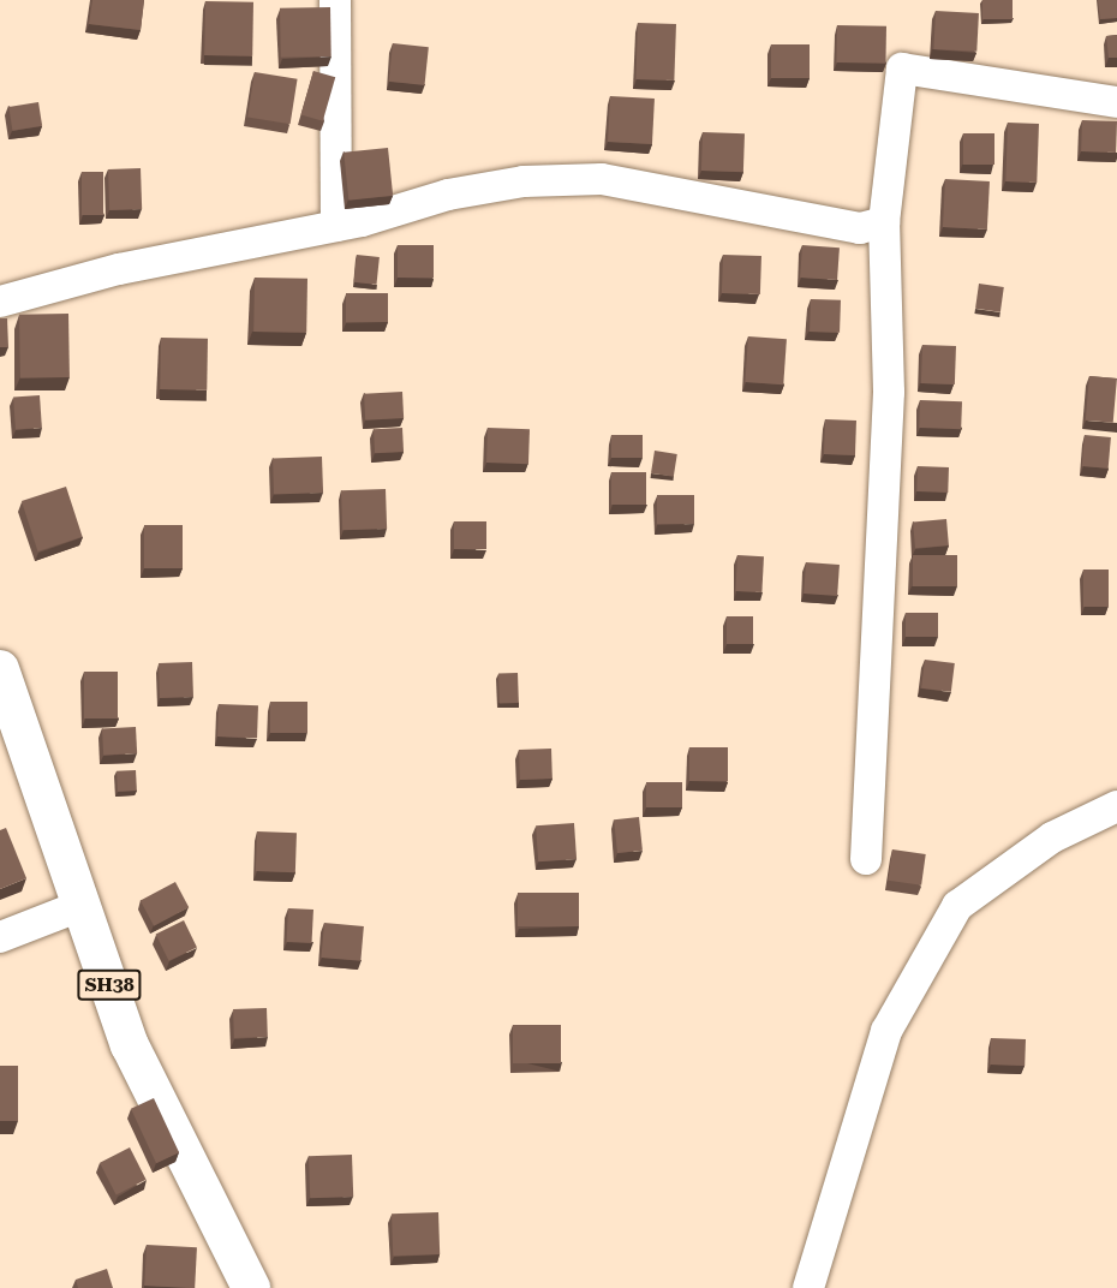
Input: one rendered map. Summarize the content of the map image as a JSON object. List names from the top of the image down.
{
  "streets": {
    "main road": ["SH38"]
  }
}
